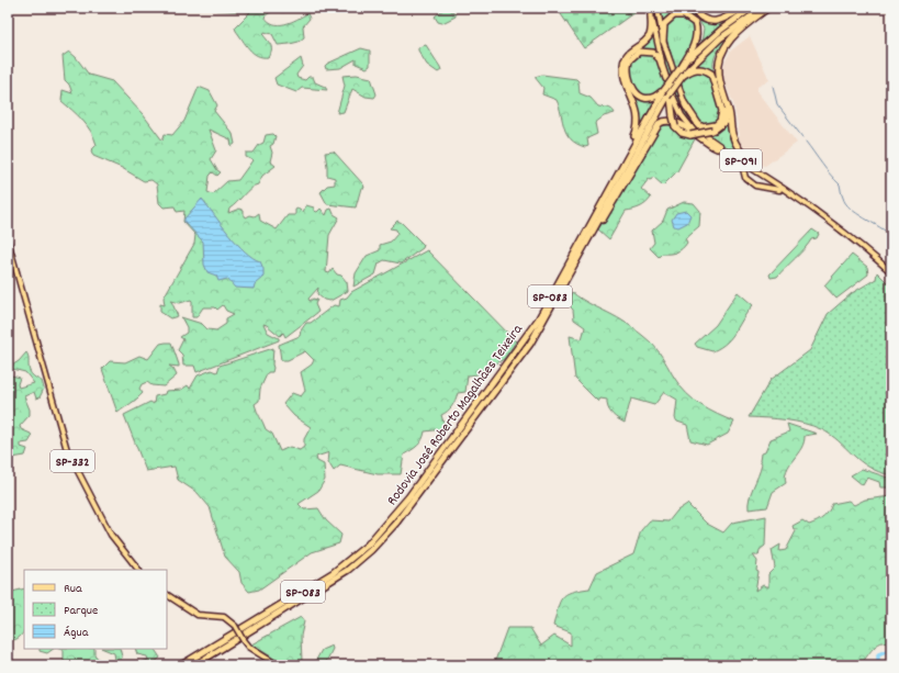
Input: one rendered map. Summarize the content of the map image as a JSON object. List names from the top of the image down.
{
  "streets": {
    "highway": ["SP-083", "Rodovia José Roberto Magalhães Teixeira"],
    "main road": ["SP-091", "SP-332"]
  },
  "crossings": [
    ["SP-091", "Rodovia José Roberto Magalhães Teixeira"]
  ],
  "legend": ["Rua", "Parque", "Água"]
}
